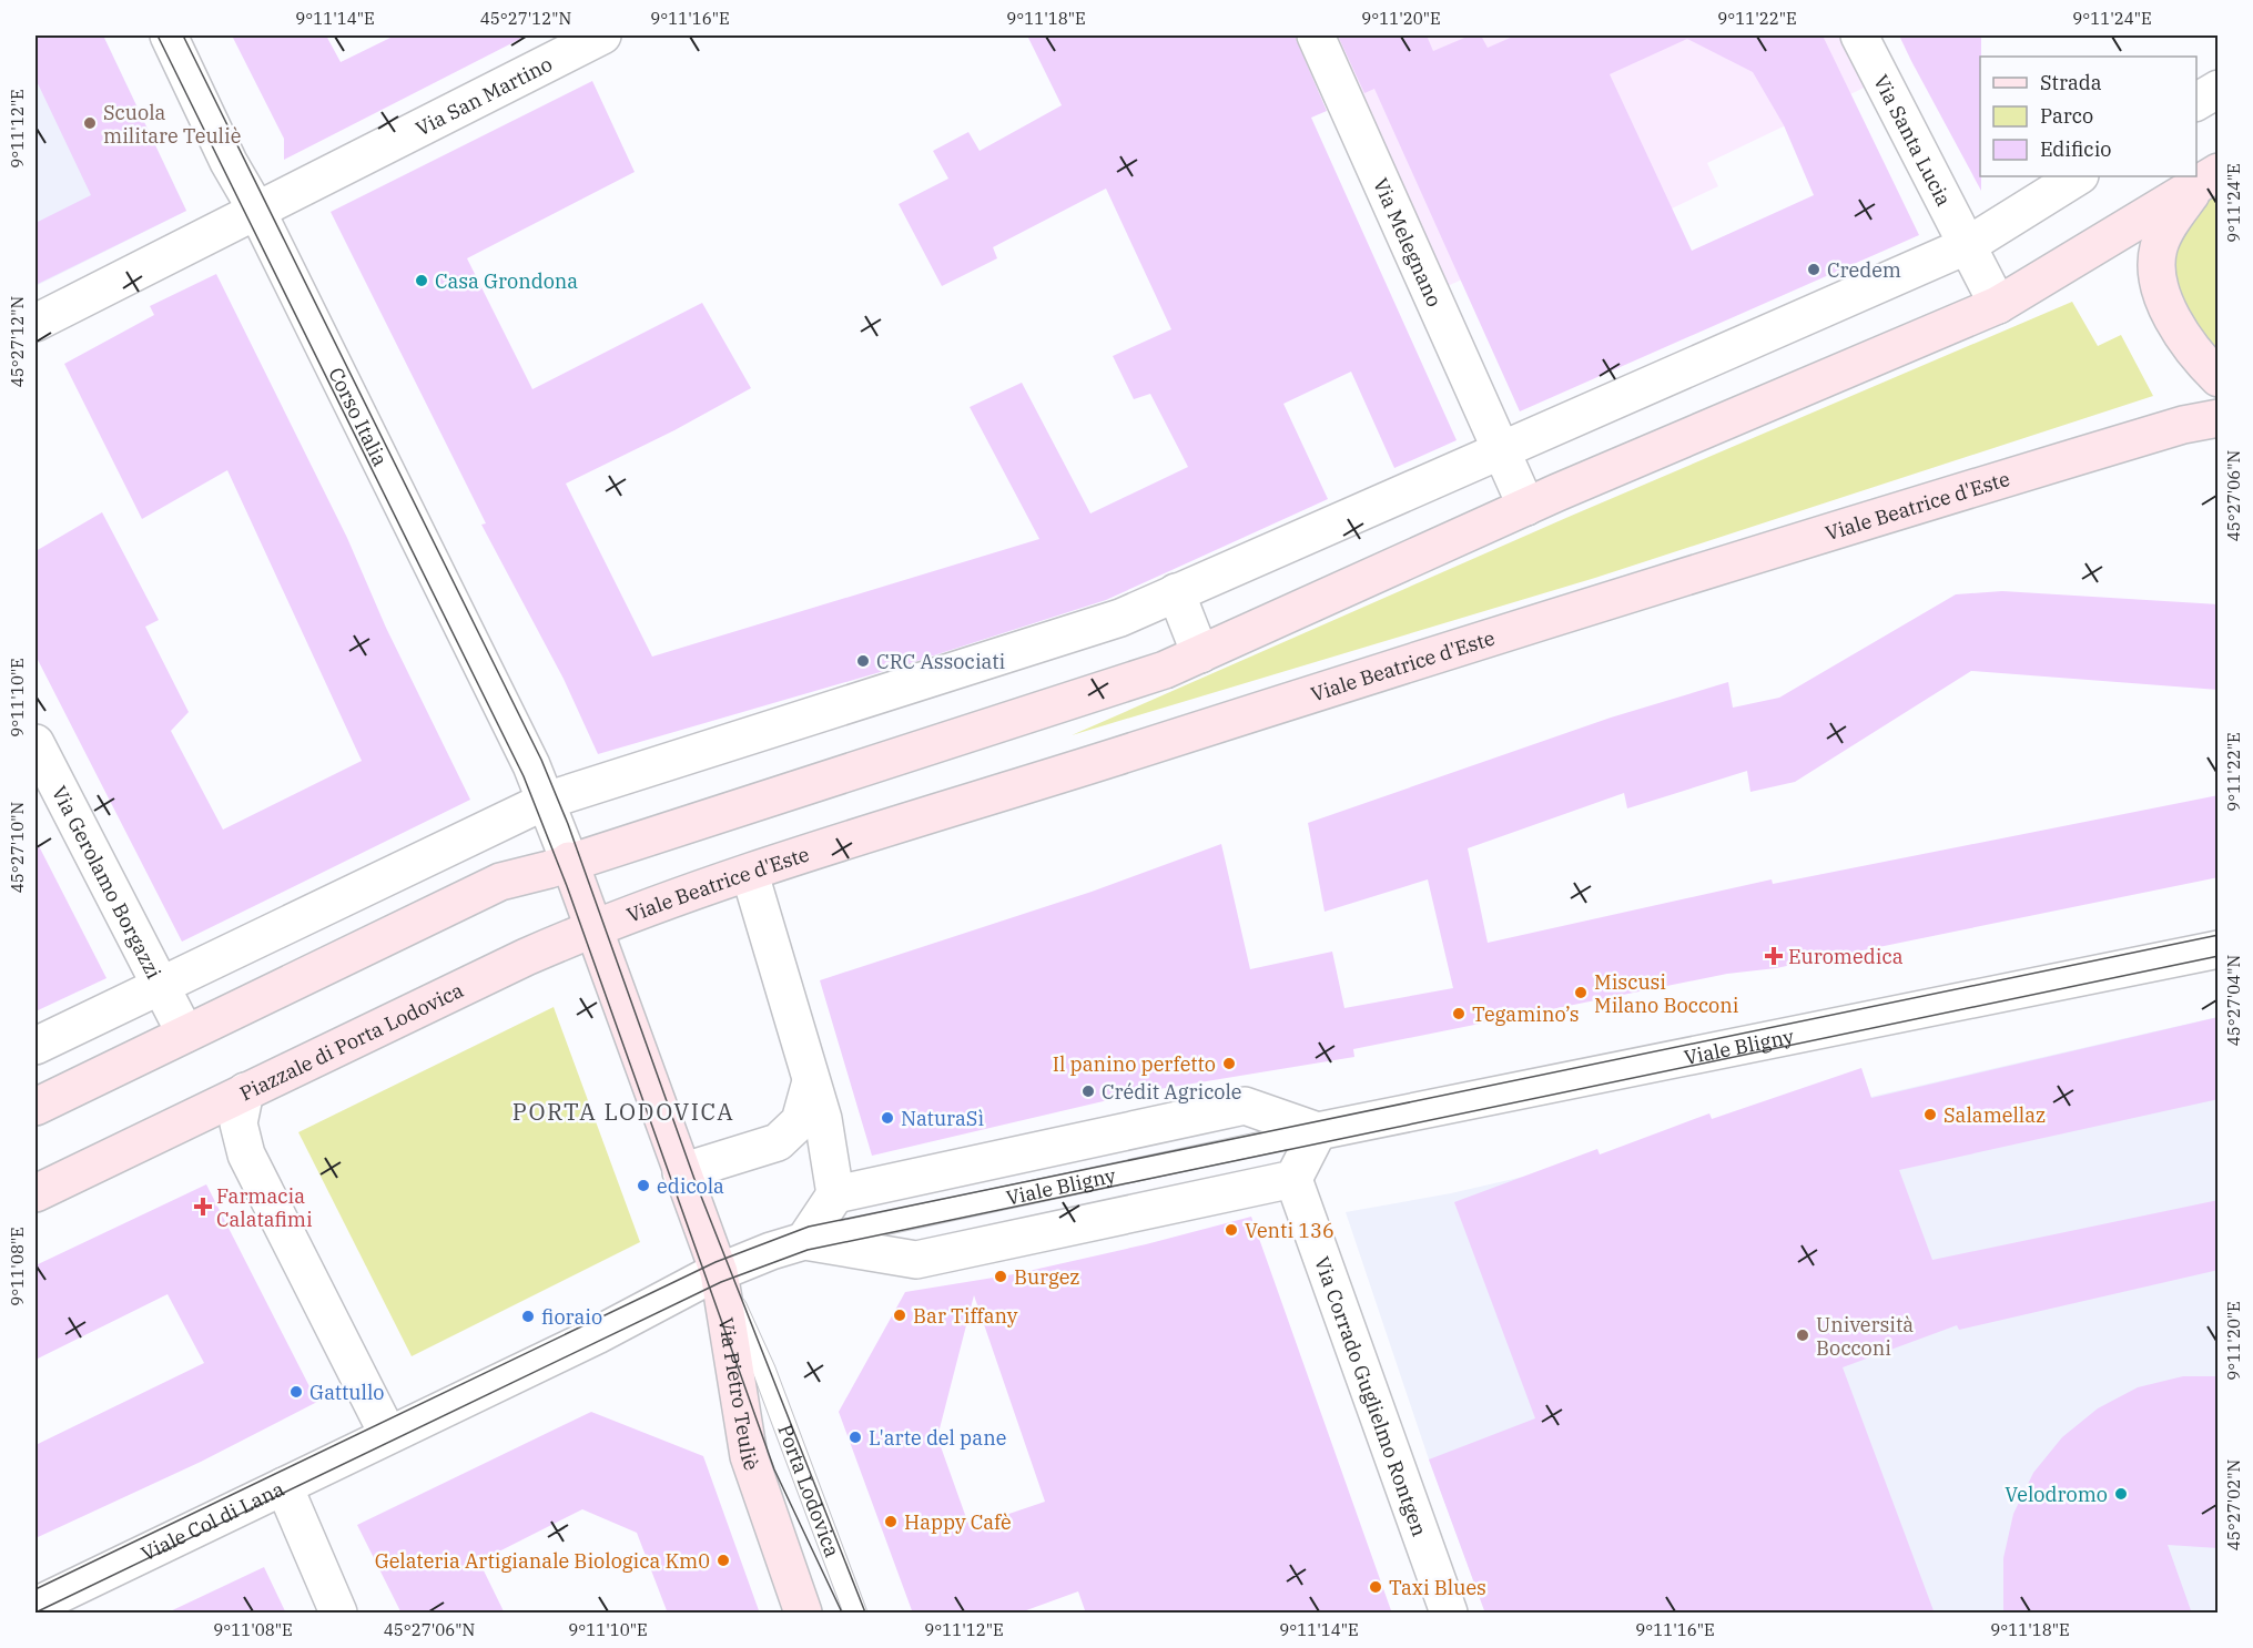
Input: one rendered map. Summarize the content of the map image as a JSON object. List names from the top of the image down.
{
  "streets": {
    "main road": ["Viale Beatrice d'Este", "Piazzale di Porta Lodovica", "Via Pietro Teuliè"],
    "street": [
      "Via San Martino",
      "Via Santa Lucia",
      "Via Melegnano",
      "Corso Italia",
      "Via Gerolamo Borgazzi",
      "Viale Bligny",
      "Via Corrado Guglielmo Rontgen",
      "Viale Col di Lana"
    ],
    "lane": ["Porta Lodovica"]
  },
  "crossings": [
    ["Via San Martino", "Corso Italia"],
    ["Viale Beatrice d'Este", "Piazzale di Porta Lodovica"],
    ["Piazzale di Porta Lodovica", "Viale Col di Lana"],
    ["Viale Bligny", "Via Corrado Guglielmo Rontgen"],
    ["Via Pietro Teuliè", "Porta Lodovica"]
  ],
  "districts": ["PORTA LODOVICA"],
  "places": {
    "other": [
      "Scuola militare Teuliè",
      "Credem",
      "Casa Grondona",
      "CRC Associati",
      "Miscusi Milano Bocconi",
      "Tegamino’s",
      "Il panino perfetto",
      "Crédit Agricole",
      "Salamellaz",
      "NaturaSì",
      "edicola",
      "Venti 136",
      "Burgez",
      "Bar Tiffany",
      "fioraio",
      "Università Bocconi",
      "Gattullo",
      "L'arte del pane",
      "Velodromo",
      "Happy Cafè",
      "Gelateria Artigianale Biologica Km0",
      "Taxi Blues"
    ],
    "health": ["Euromedica", "Farmacia Calatafimi"]
  },
  "legend": ["Strada", "Parco", "Edificio"],
  "coordinates": [
    "9°11'14\"E",
    "45°27'12\"N",
    "9°11'16\"E",
    "9°11'18\"E",
    "9°11'20\"E",
    "9°11'22\"E",
    "9°11'24\"E",
    "9°11'12\"E",
    "45°27'06\"N",
    "9°11'10\"E",
    "45°27'10\"N",
    "45°27'04\"N",
    "9°11'08\"E",
    "45°27'02\"N"
  ]
}
